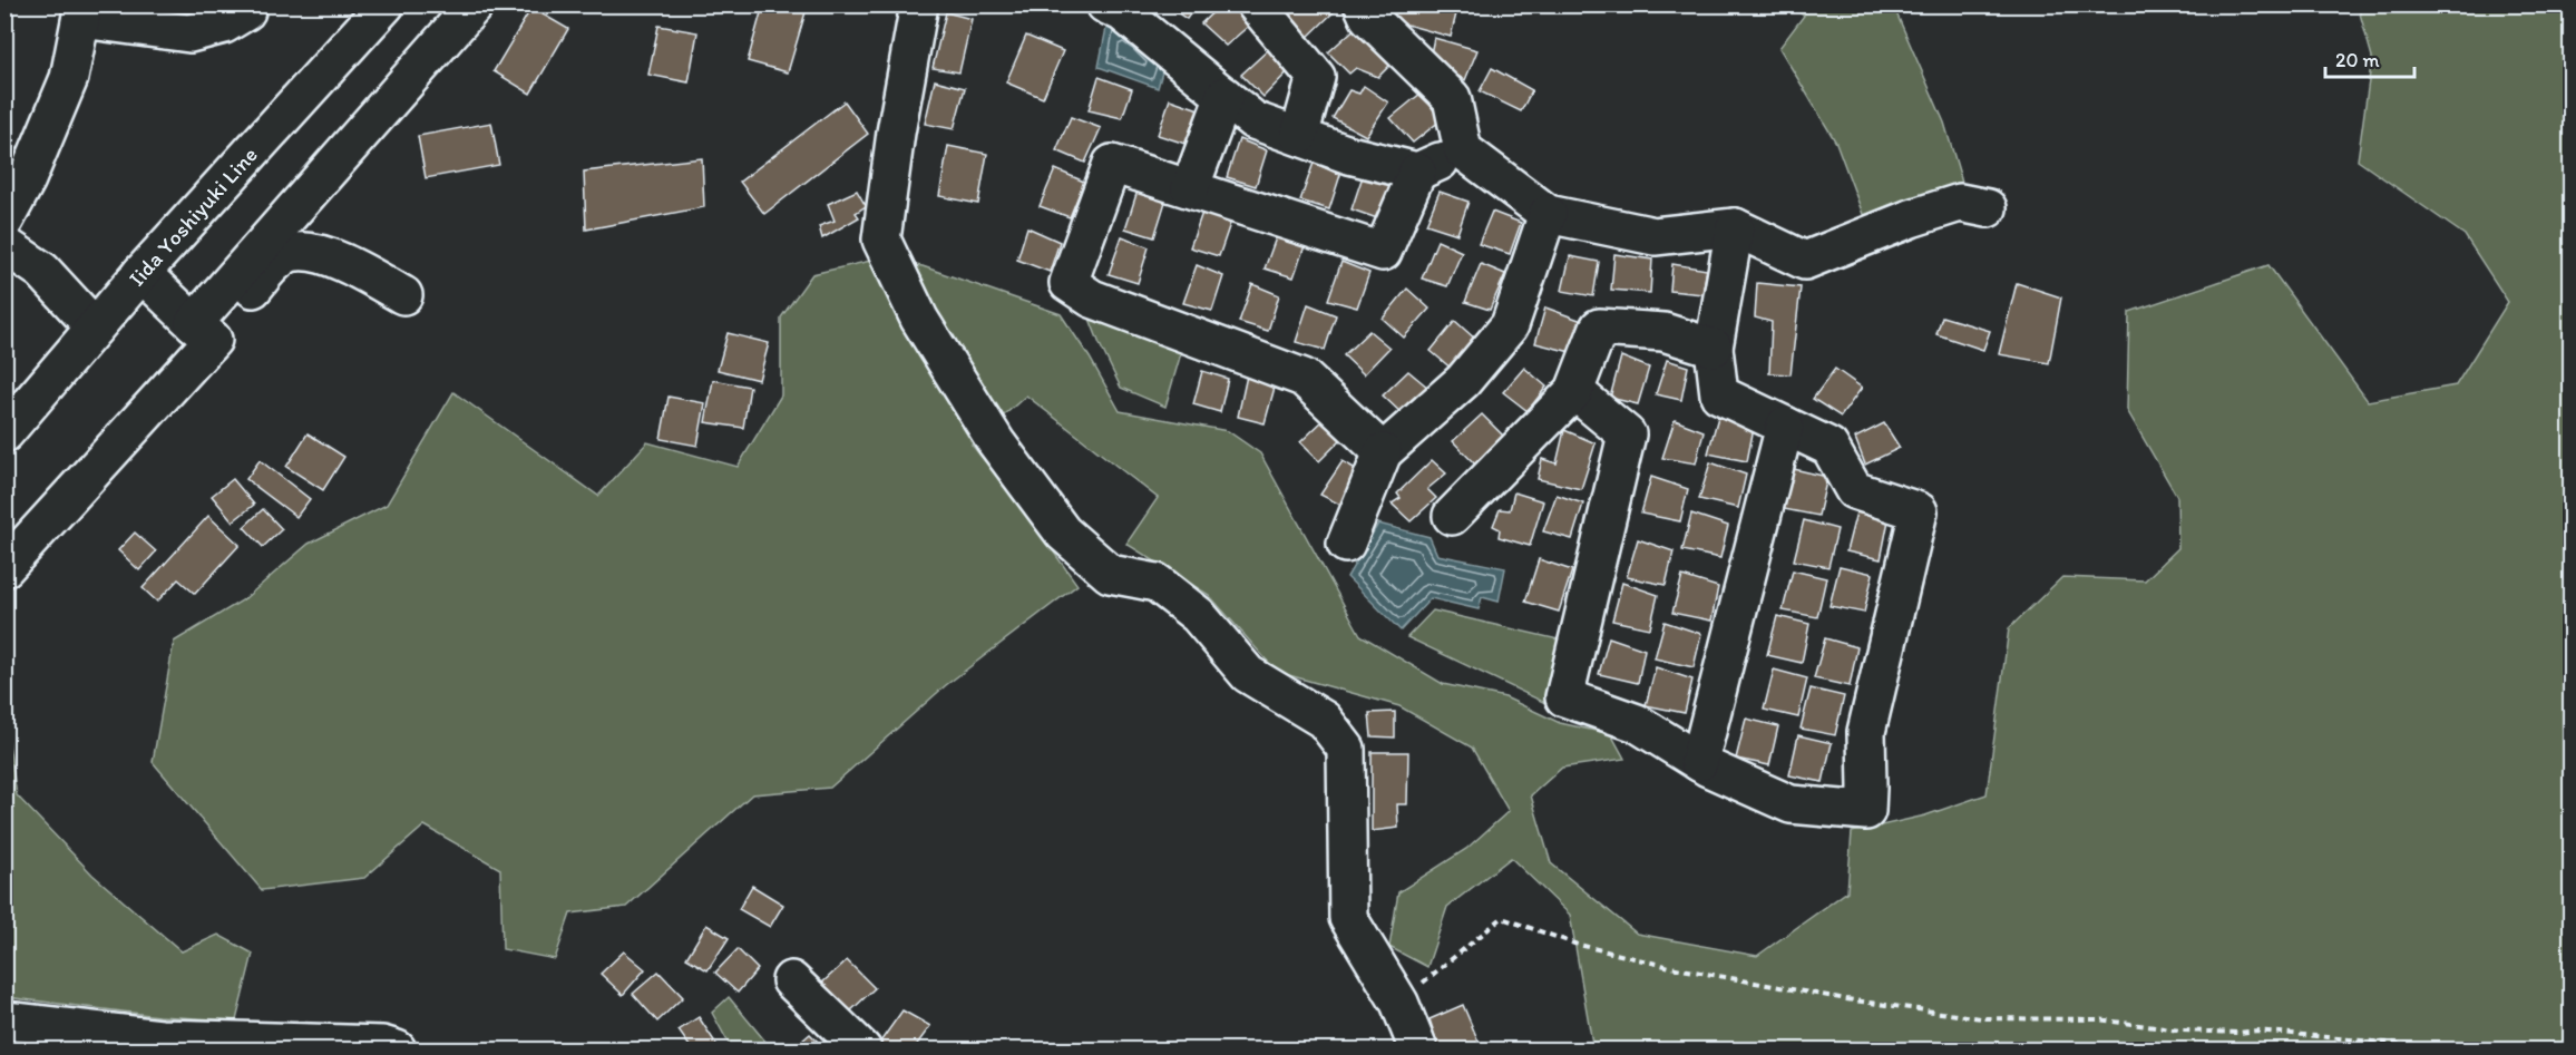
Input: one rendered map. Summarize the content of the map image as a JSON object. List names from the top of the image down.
{
  "streets": {
    "street": ["Iida Yoshiyuki Line"]
  },
  "scale_bar": "20 m"
}
